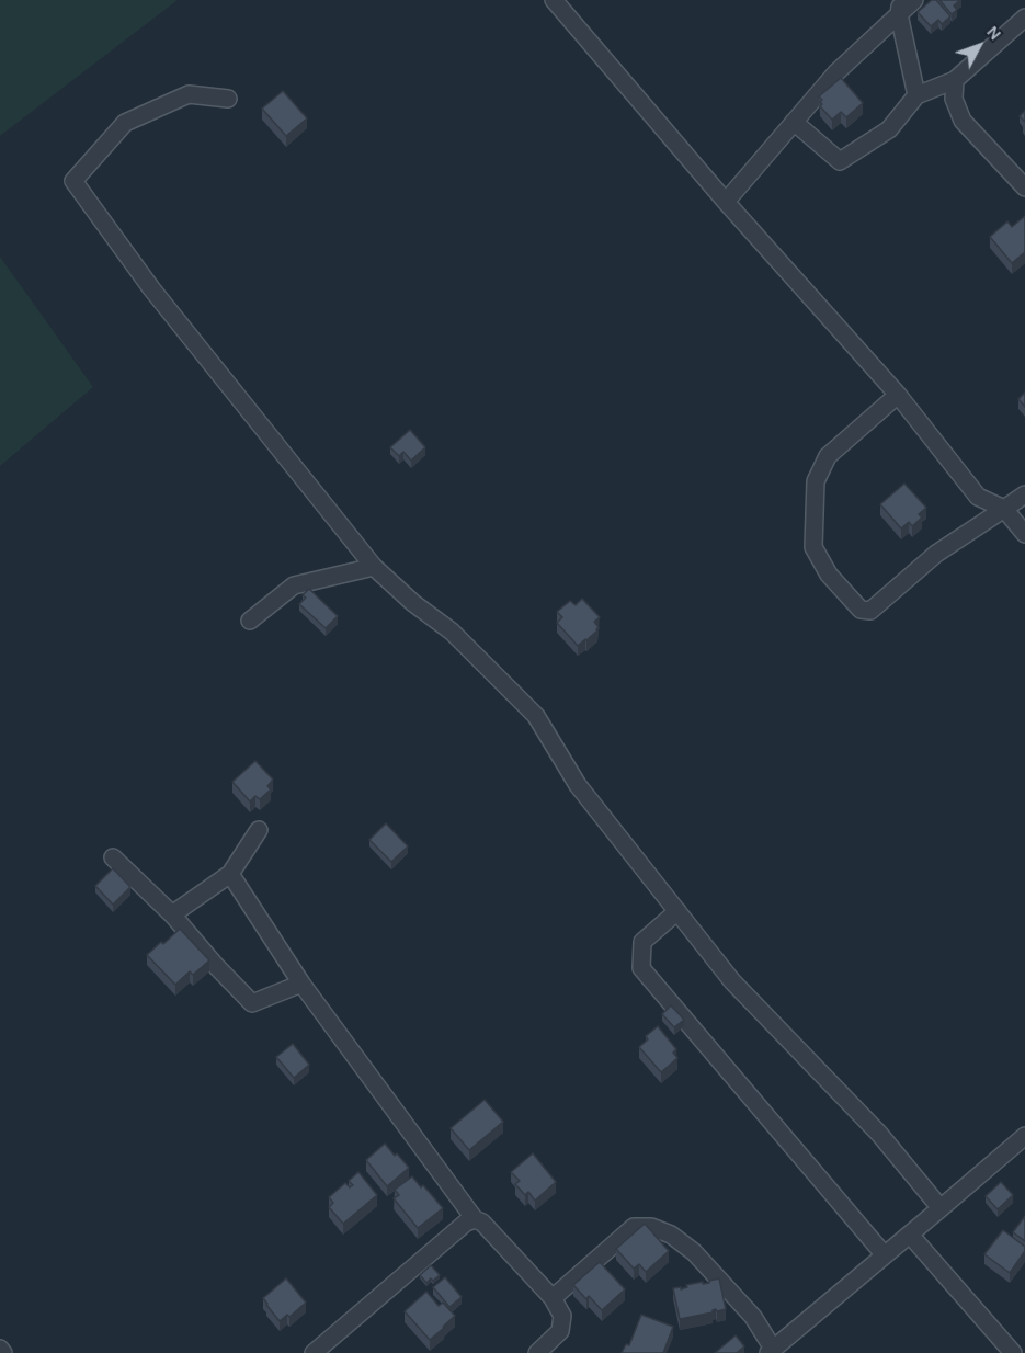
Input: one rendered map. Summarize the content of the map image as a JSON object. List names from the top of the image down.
{
  "north": "top right"
}
